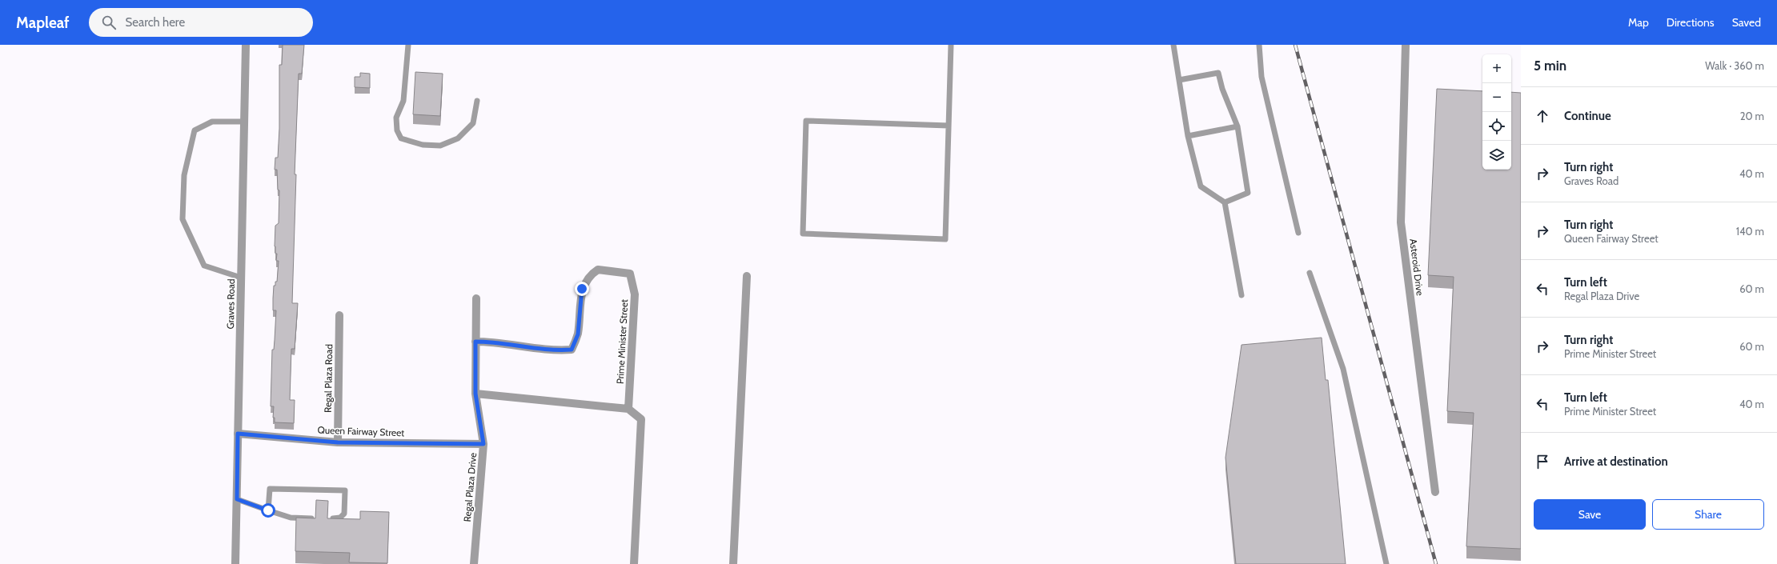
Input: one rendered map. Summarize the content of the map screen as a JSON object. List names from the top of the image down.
{
  "streets": {
    "street": [
      "Asteroid Drive",
      "Graves Road",
      "Prime Minister Street",
      "Regal Plaza Road",
      "Queen Fairway Street",
      "Regal Plaza Drive"
    ]
  },
  "crossings": [
    ["Graves Road", "Queen Fairway Street"],
    ["Prime Minister Street", "Regal Plaza Drive"],
    ["Regal Plaza Road", "Queen Fairway Street"],
    ["Queen Fairway Street", "Regal Plaza Drive"]
  ],
  "page": {
    "header": "Mapleaf",
    "search": "Search here",
    "nav": ["Map", "Directions", "Saved"],
    "heading": ["5 min", "Walk · 360 m"],
    "map_buttons": ["+", "−"],
    "list": [
      ["Continue", "20 m"],
      ["Turn right", "Graves Road", "40 m"],
      ["Turn right", "Queen Fairway Street", "140 m"],
      ["Turn left", "Regal Plaza Drive", "60 m"],
      ["Turn right", "Prime Minister Street", "60 m"],
      ["Turn left", "Prime Minister Street", "40 m"],
      "Arrive at destination"
    ],
    "buttons": ["Save", "Share"]
  }
}
